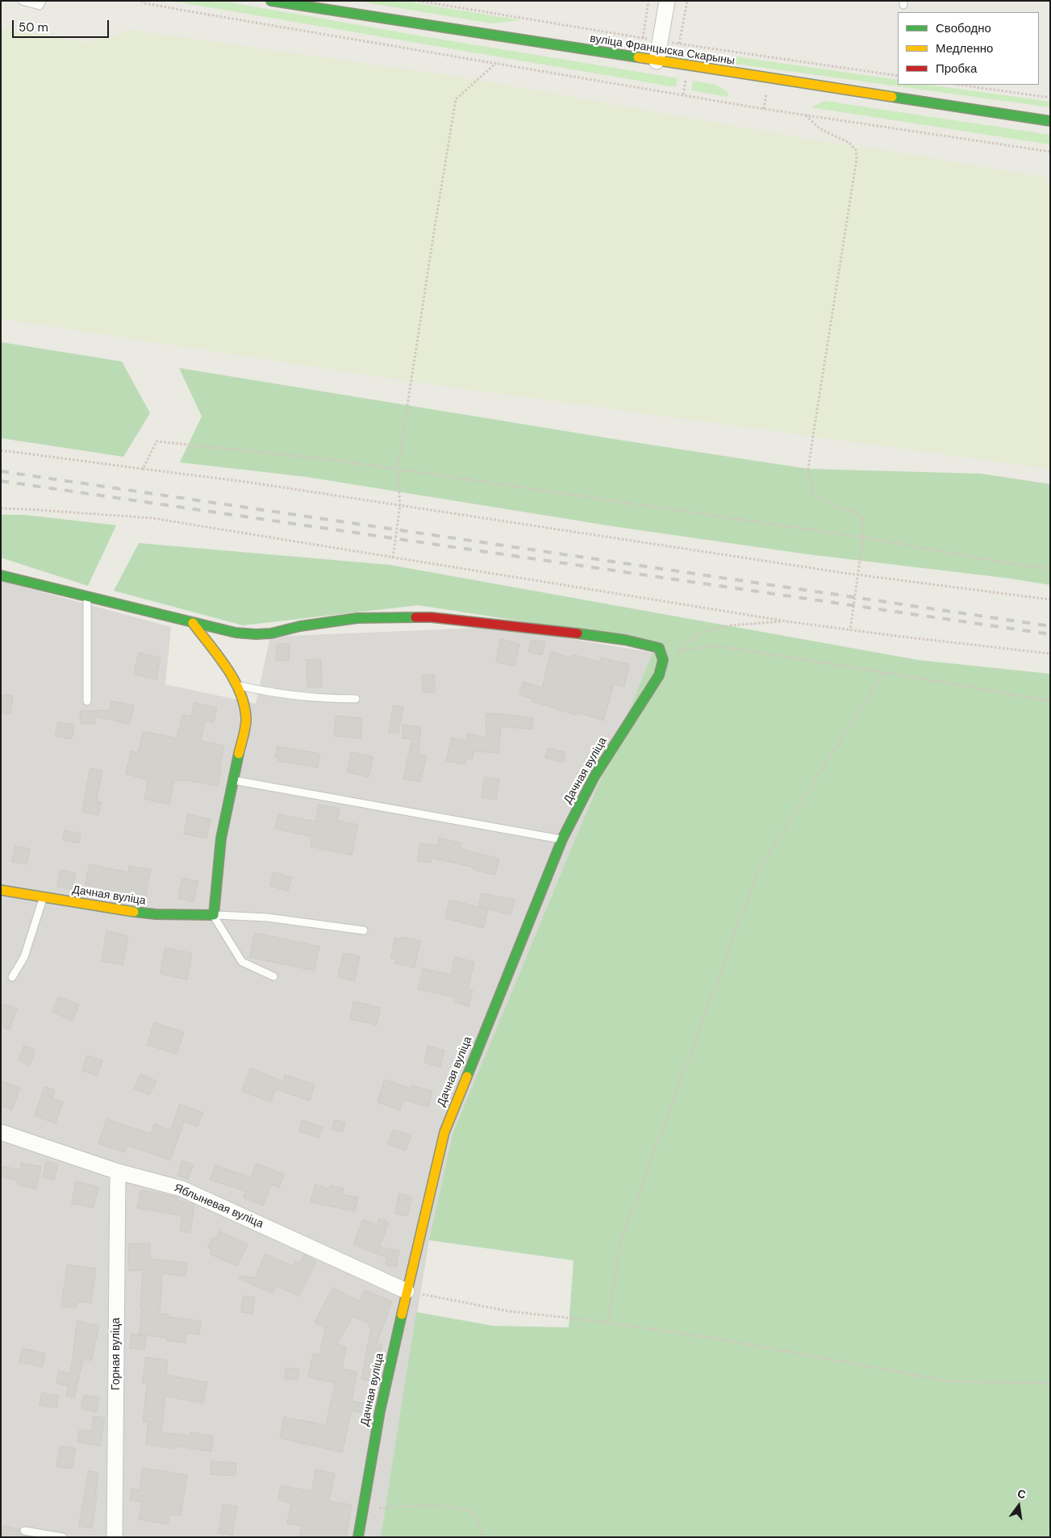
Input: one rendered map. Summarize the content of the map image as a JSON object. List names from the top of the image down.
{
  "streets": {
    "street": [
      "вуліца Францыска Скарыны",
      "Дачная вуліца",
      "Яблыневая вуліца",
      "Горная вуліца"
    ]
  },
  "crossings": [
    ["Дачная вуліца", "Яблыневая вуліца"],
    ["Яблыневая вуліца", "Горная вуліца"]
  ],
  "legend": ["Свободно", "Медленно", "Пробка"],
  "scale_bar": "50 m",
  "north": "top"
}
